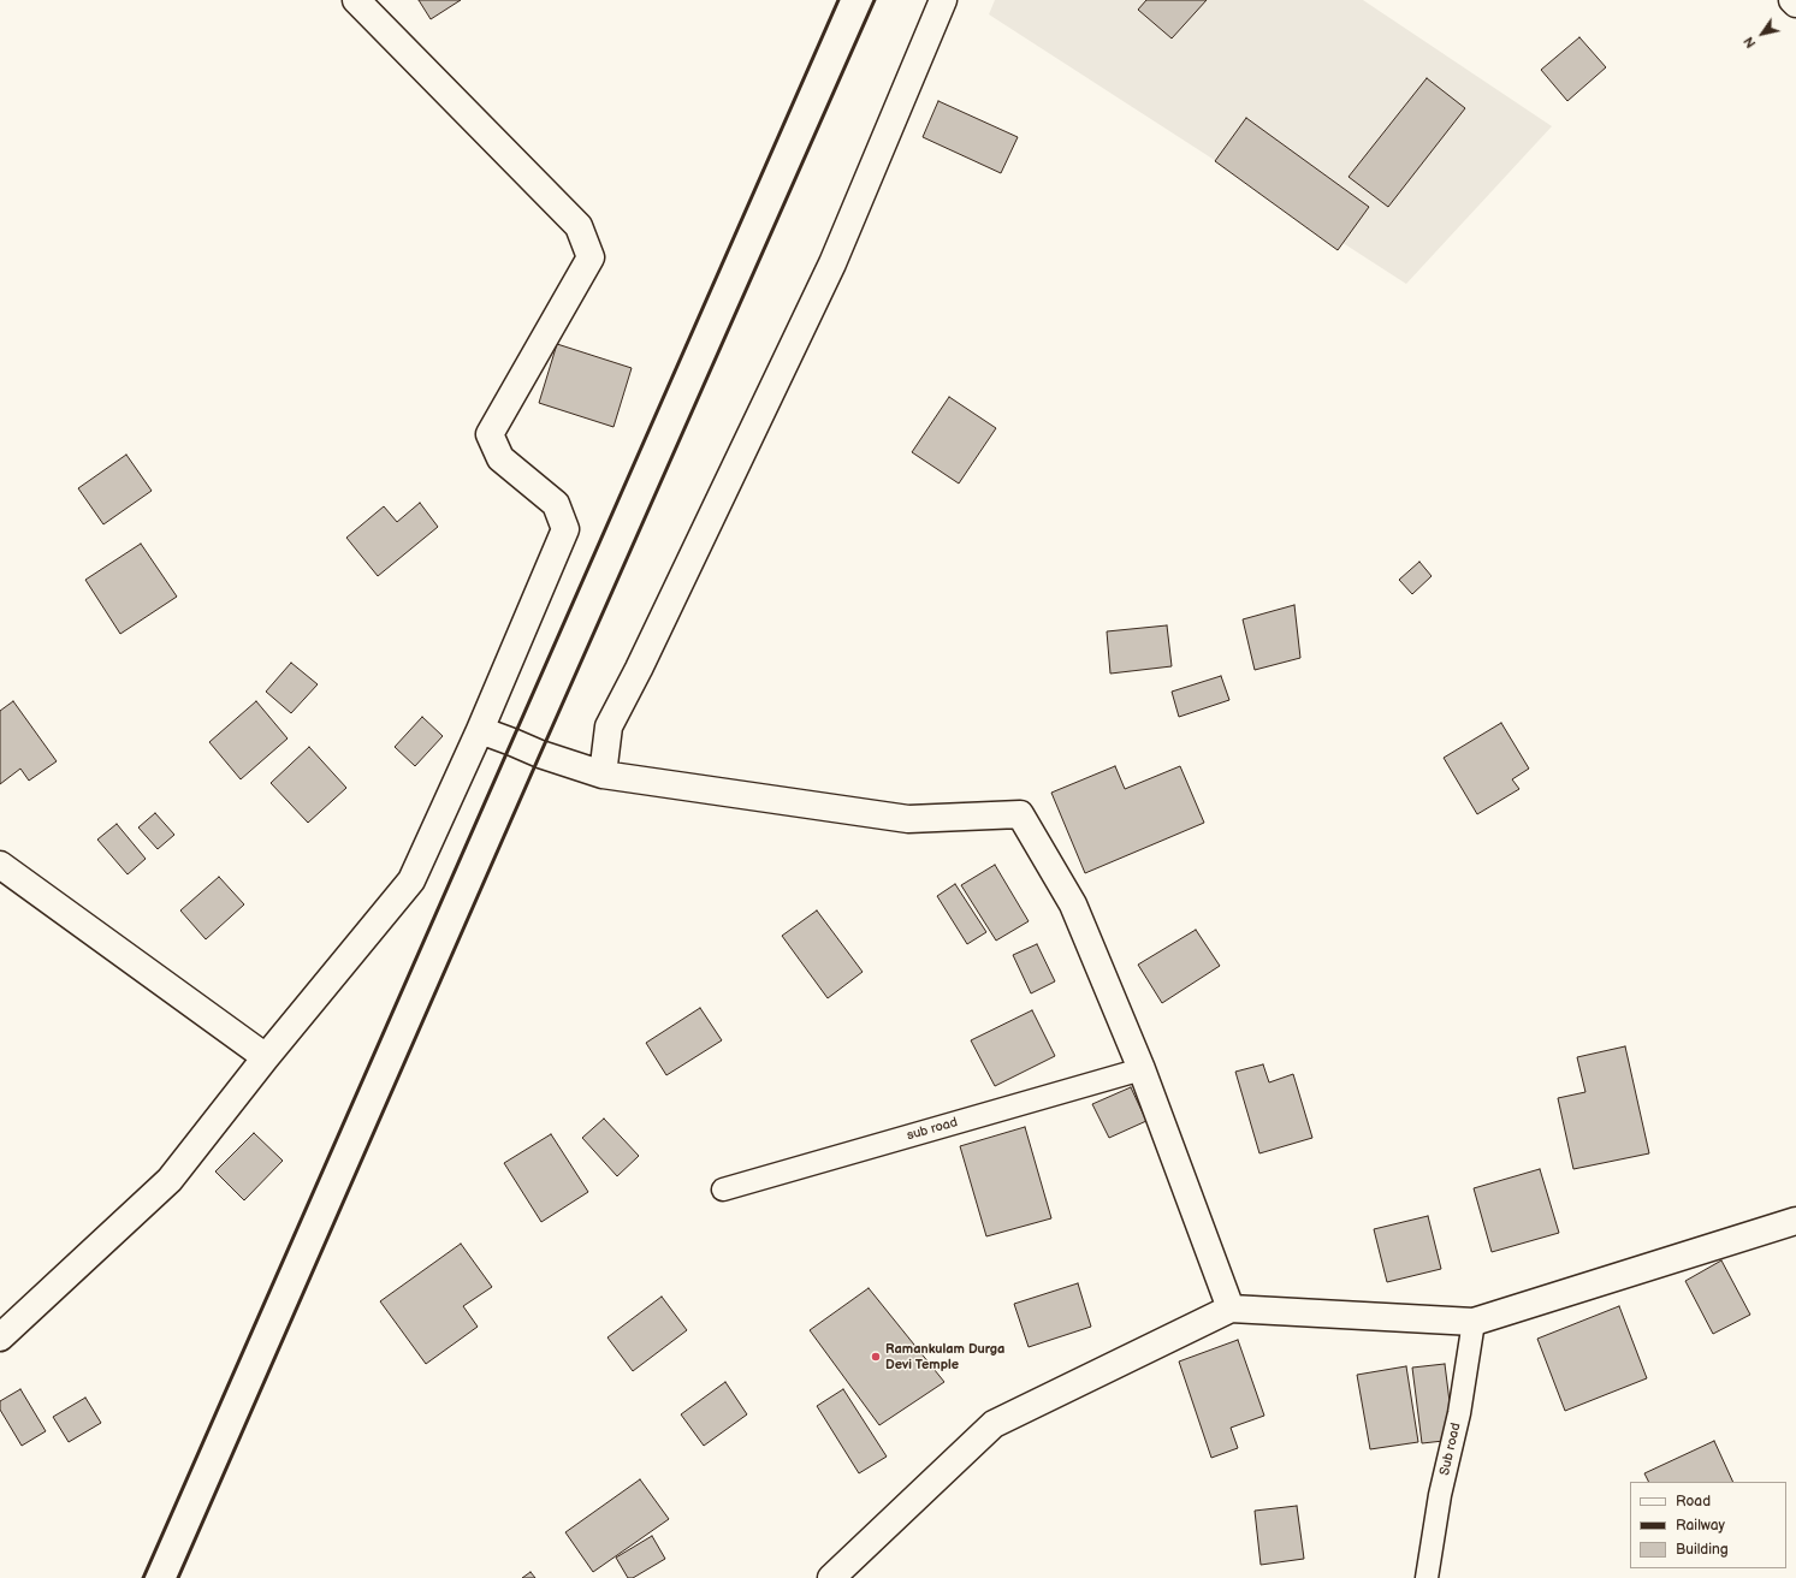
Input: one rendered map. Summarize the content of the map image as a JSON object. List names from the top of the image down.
{
  "streets": {
    "lane": ["sub road", "Sub road"]
  },
  "places": ["Ramankulam Durga Devi Temple"],
  "legend": ["Road", "Railway", "Building"],
  "north": "bottom left"
}
